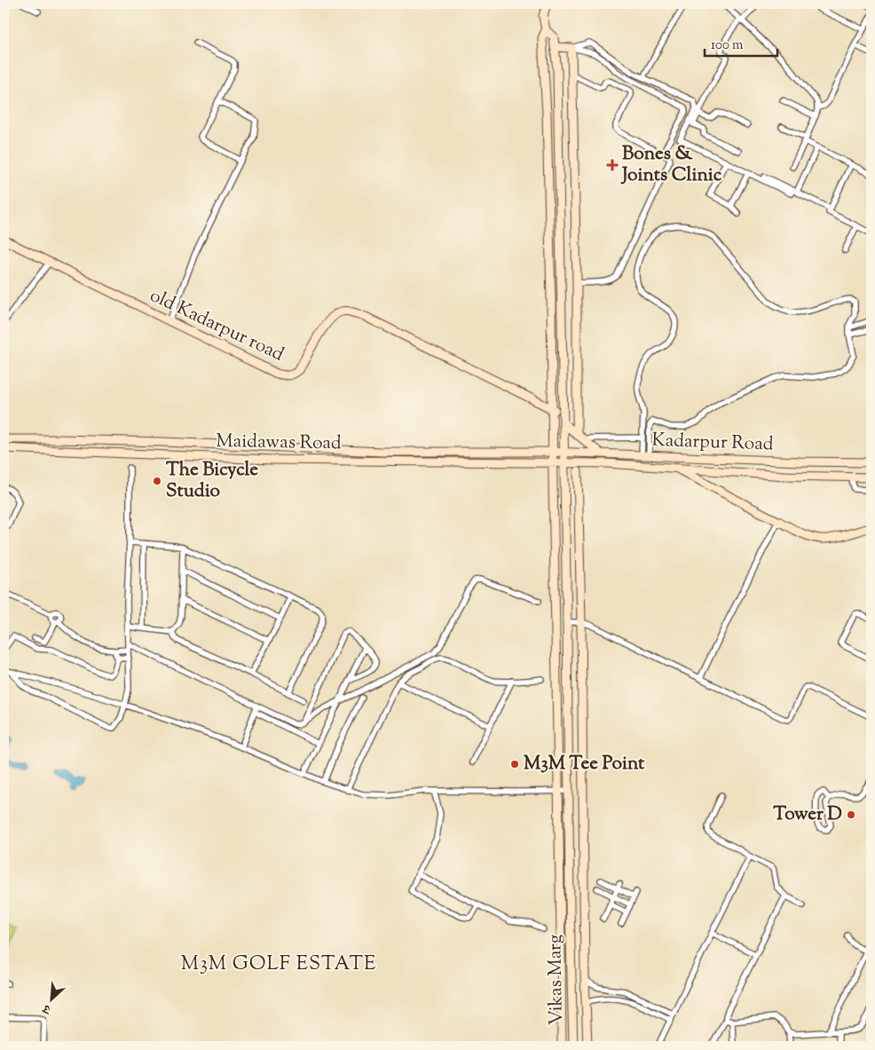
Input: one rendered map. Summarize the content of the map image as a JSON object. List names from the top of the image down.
{
  "streets": {
    "street": [
      "old Kadarpur road",
      "Maidawas Road",
      "Kadarpur Road",
      "Vikas Marg"
    ]
  },
  "crossings": [
    ["old Kadarpur road", "Vikas Marg"],
    ["Maidawas Road", "Kadarpur Road"],
    ["Kadarpur Road", "Vikas Marg"]
  ],
  "districts": ["M3M GOLF ESTATE"],
  "places": {
    "health": ["Bones & Joints Clinic"],
    "other": ["The Bicycle Studio", "M3M Tee Point", "Tower D"]
  },
  "scale_bar": "100 m",
  "north": "bottom left"
}
